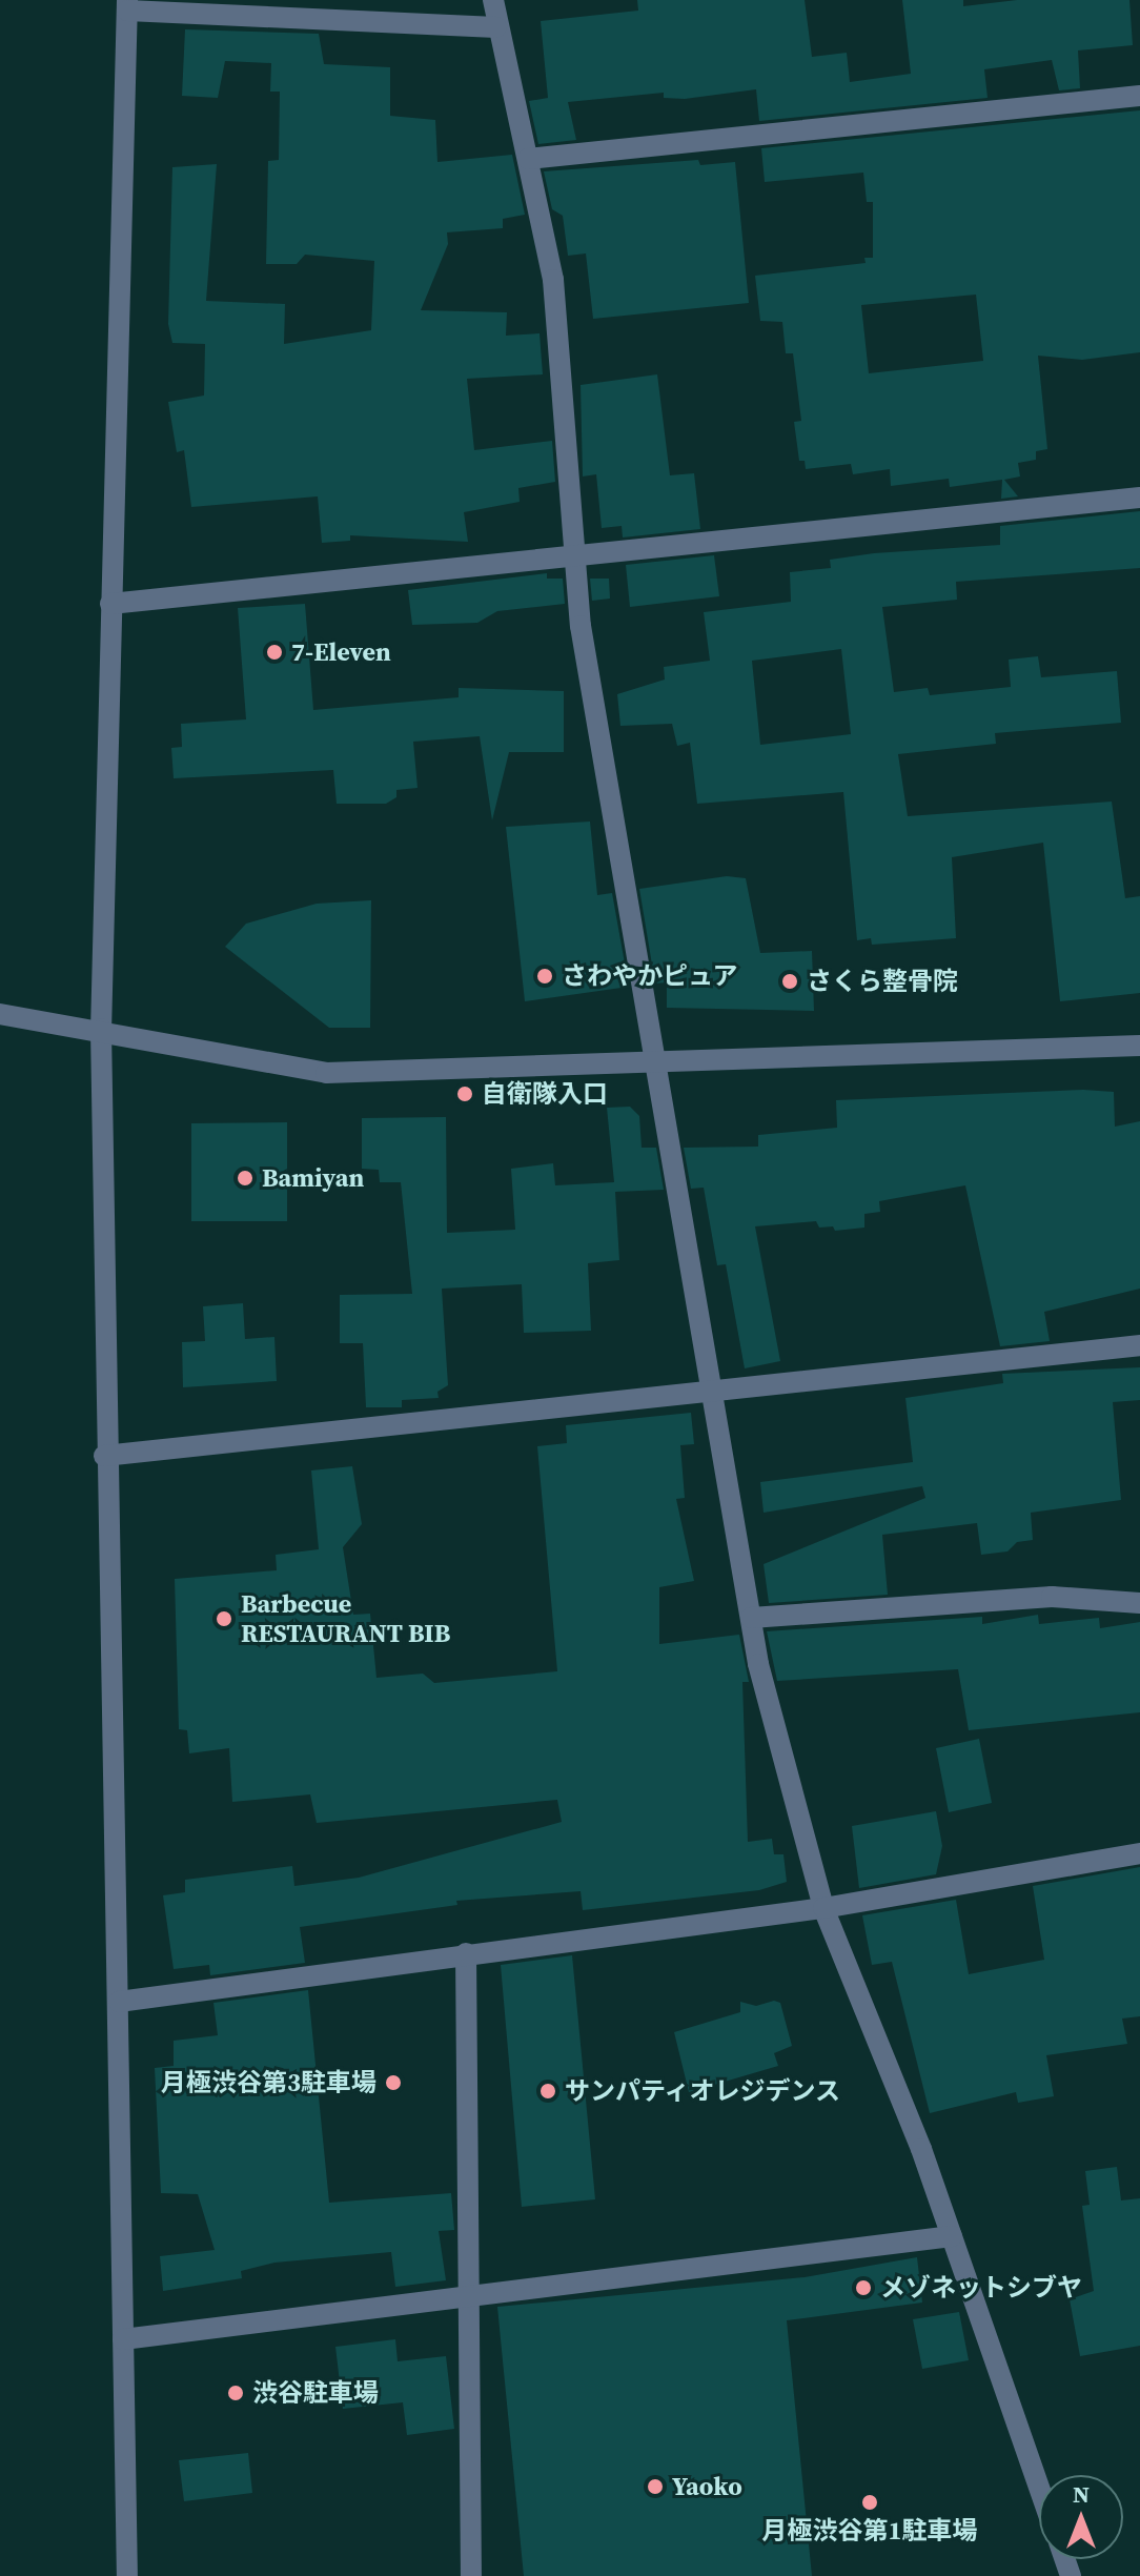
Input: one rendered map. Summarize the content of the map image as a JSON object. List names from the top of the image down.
{
  "places": [
    "7-Eleven",
    "さわやかピュア",
    "さくら整骨院",
    "自衛隊入口",
    "Bamiyan",
    "Barbecue RESTAURANT BIB",
    "月極渋谷第3駐車場",
    "サンパティオレジデンス",
    "メゾネットシブヤ",
    "渋谷駐車場",
    "Yaoko",
    "月極渋谷第1駐車場"
  ],
  "north": "top"
}
